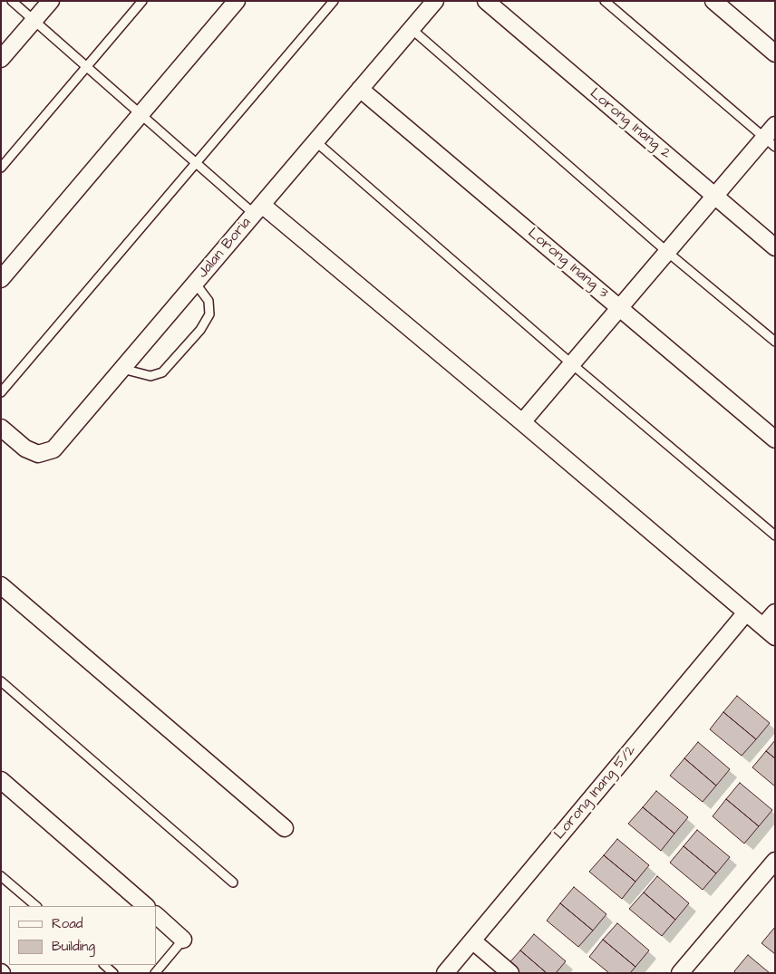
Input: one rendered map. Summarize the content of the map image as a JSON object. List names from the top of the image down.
{
  "streets": {
    "street": [
      "Lorong Inang 2",
      "Jalan Boria",
      "Lorong Inang 3",
      "Lorong Inang 5/2"
    ]
  },
  "crossings": [
    ["Jalan Boria", "Lorong Inang 3"]
  ],
  "legend": ["Road", "Building"]
}
